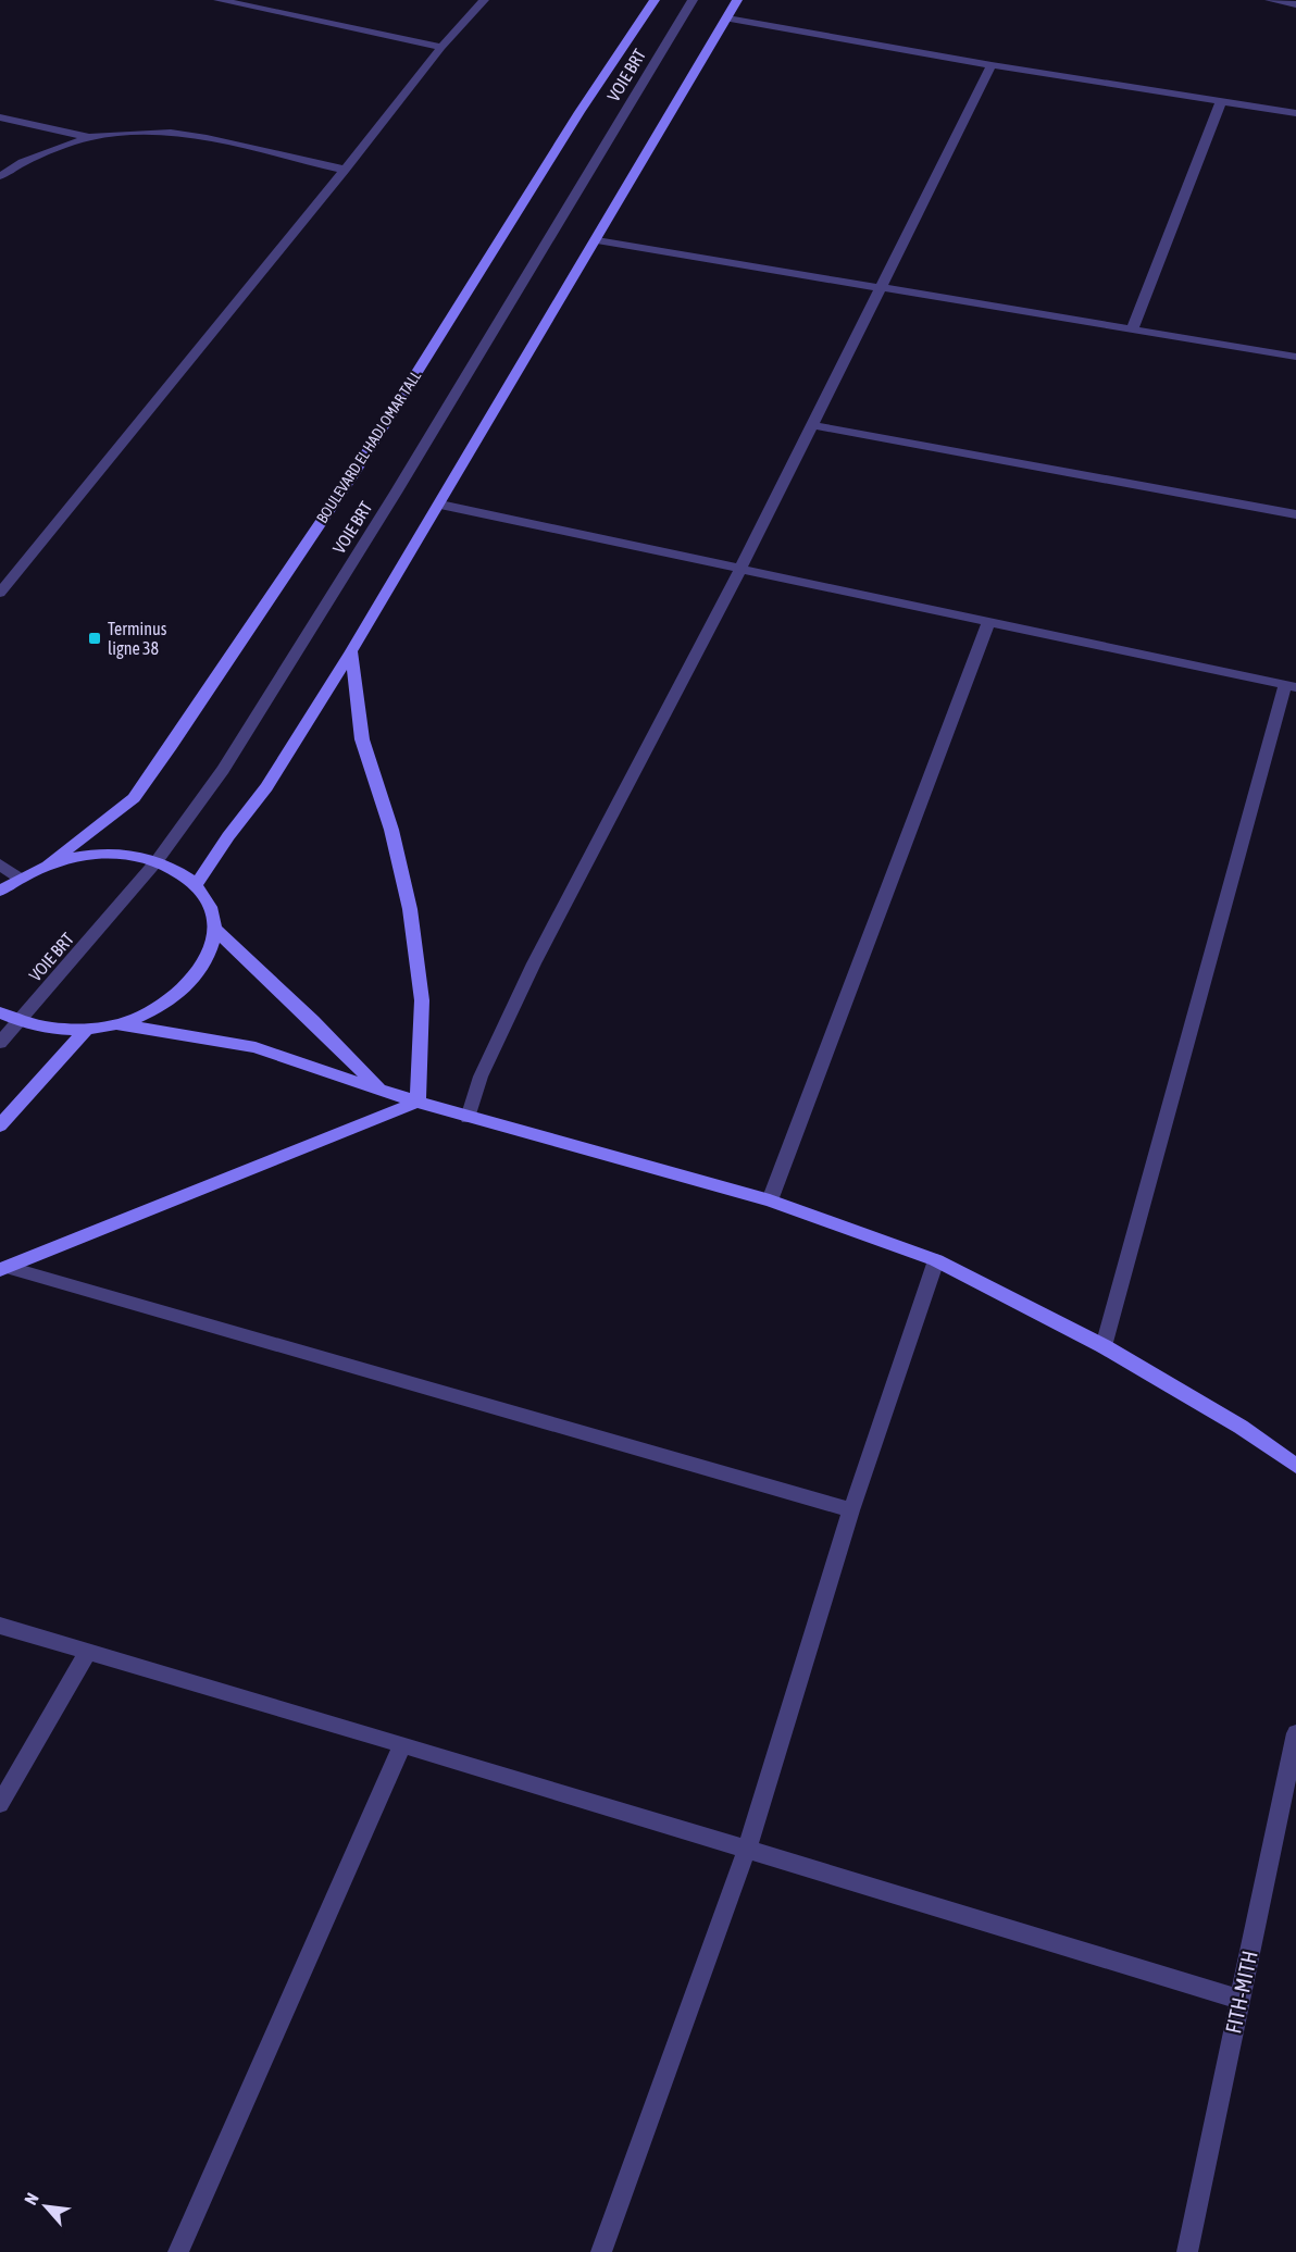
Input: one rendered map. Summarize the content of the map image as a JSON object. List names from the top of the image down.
{
  "streets": {
    "main road": ["BOULEVARD EL HADJ OMAR TALL"],
    "street": ["VOIE BRT", "FITH-MITH"]
  },
  "crossings": [
    ["VOIE BRT", "BOULEVARD EL HADJ OMAR TALL"]
  ],
  "places": {
    "transit": ["Terminus ligne 38"]
  },
  "north": "top left"
}
